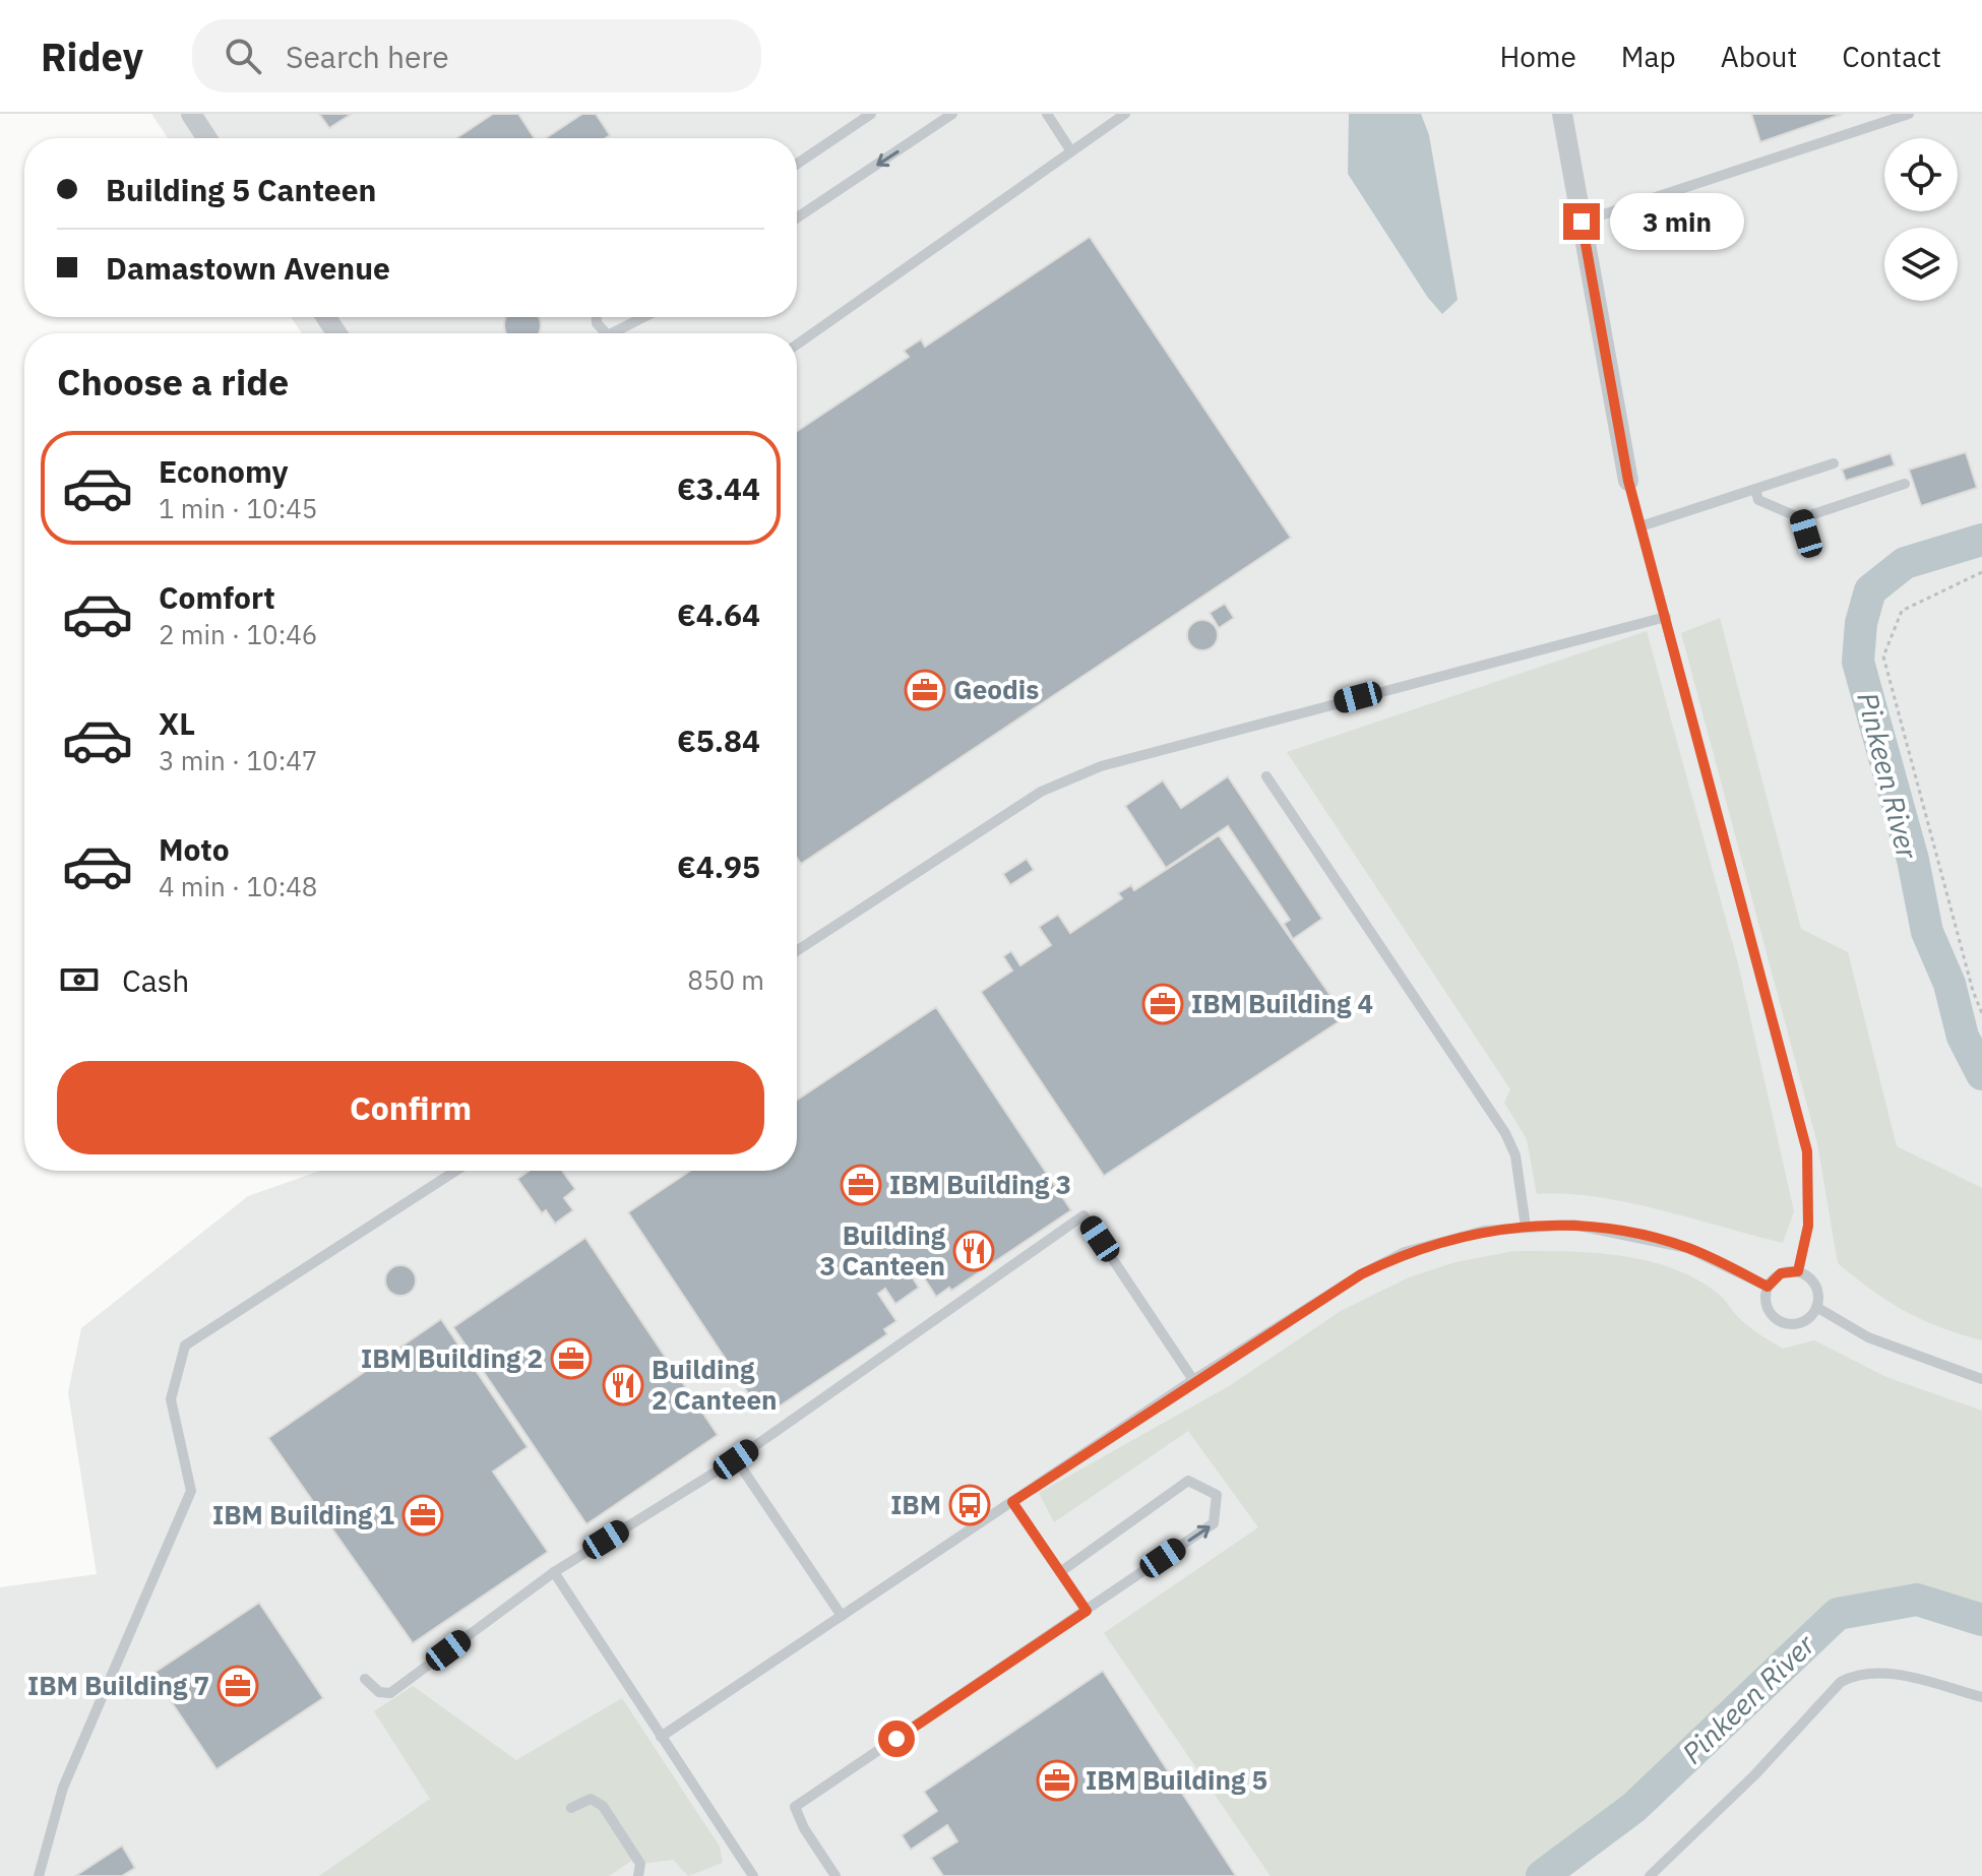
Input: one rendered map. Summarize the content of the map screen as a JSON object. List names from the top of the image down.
{
  "water": ["Pinkeen River"],
  "places": {
    "office": [
      "Geodis",
      "IBM Building 4",
      "IBM Building 3",
      "IBM Building 2",
      "IBM Building 1",
      "IBM Building 7",
      "IBM Building 5"
    ],
    "restaurant": ["Building 3 Canteen", "Building 2 Canteen"],
    "bus stop": ["IBM"]
  },
  "page": {
    "header": "Ridey",
    "search": "Search here",
    "nav": [
      "Home",
      "Map",
      "About",
      "Contact"
    ],
    "banner": ["Building 5 Canteen", "Damastown Avenue"],
    "bubble": "3 min",
    "heading": "Choose a ride",
    "list": [
      {
        "name": "Economy",
        "note": "1 min · 10:45",
        "value": "€3.44"
      },
      {
        "name": "Comfort",
        "note": "2 min · 10:46",
        "value": "€4.64"
      },
      {
        "name": "XL",
        "note": "3 min · 10:47",
        "value": "€5.84"
      },
      {
        "name": "Moto",
        "note": "4 min · 10:48",
        "value": "€4.95"
      }
    ],
    "pay": ["Cash", "850 m"],
    "buttons": "Confirm"
  }
}
